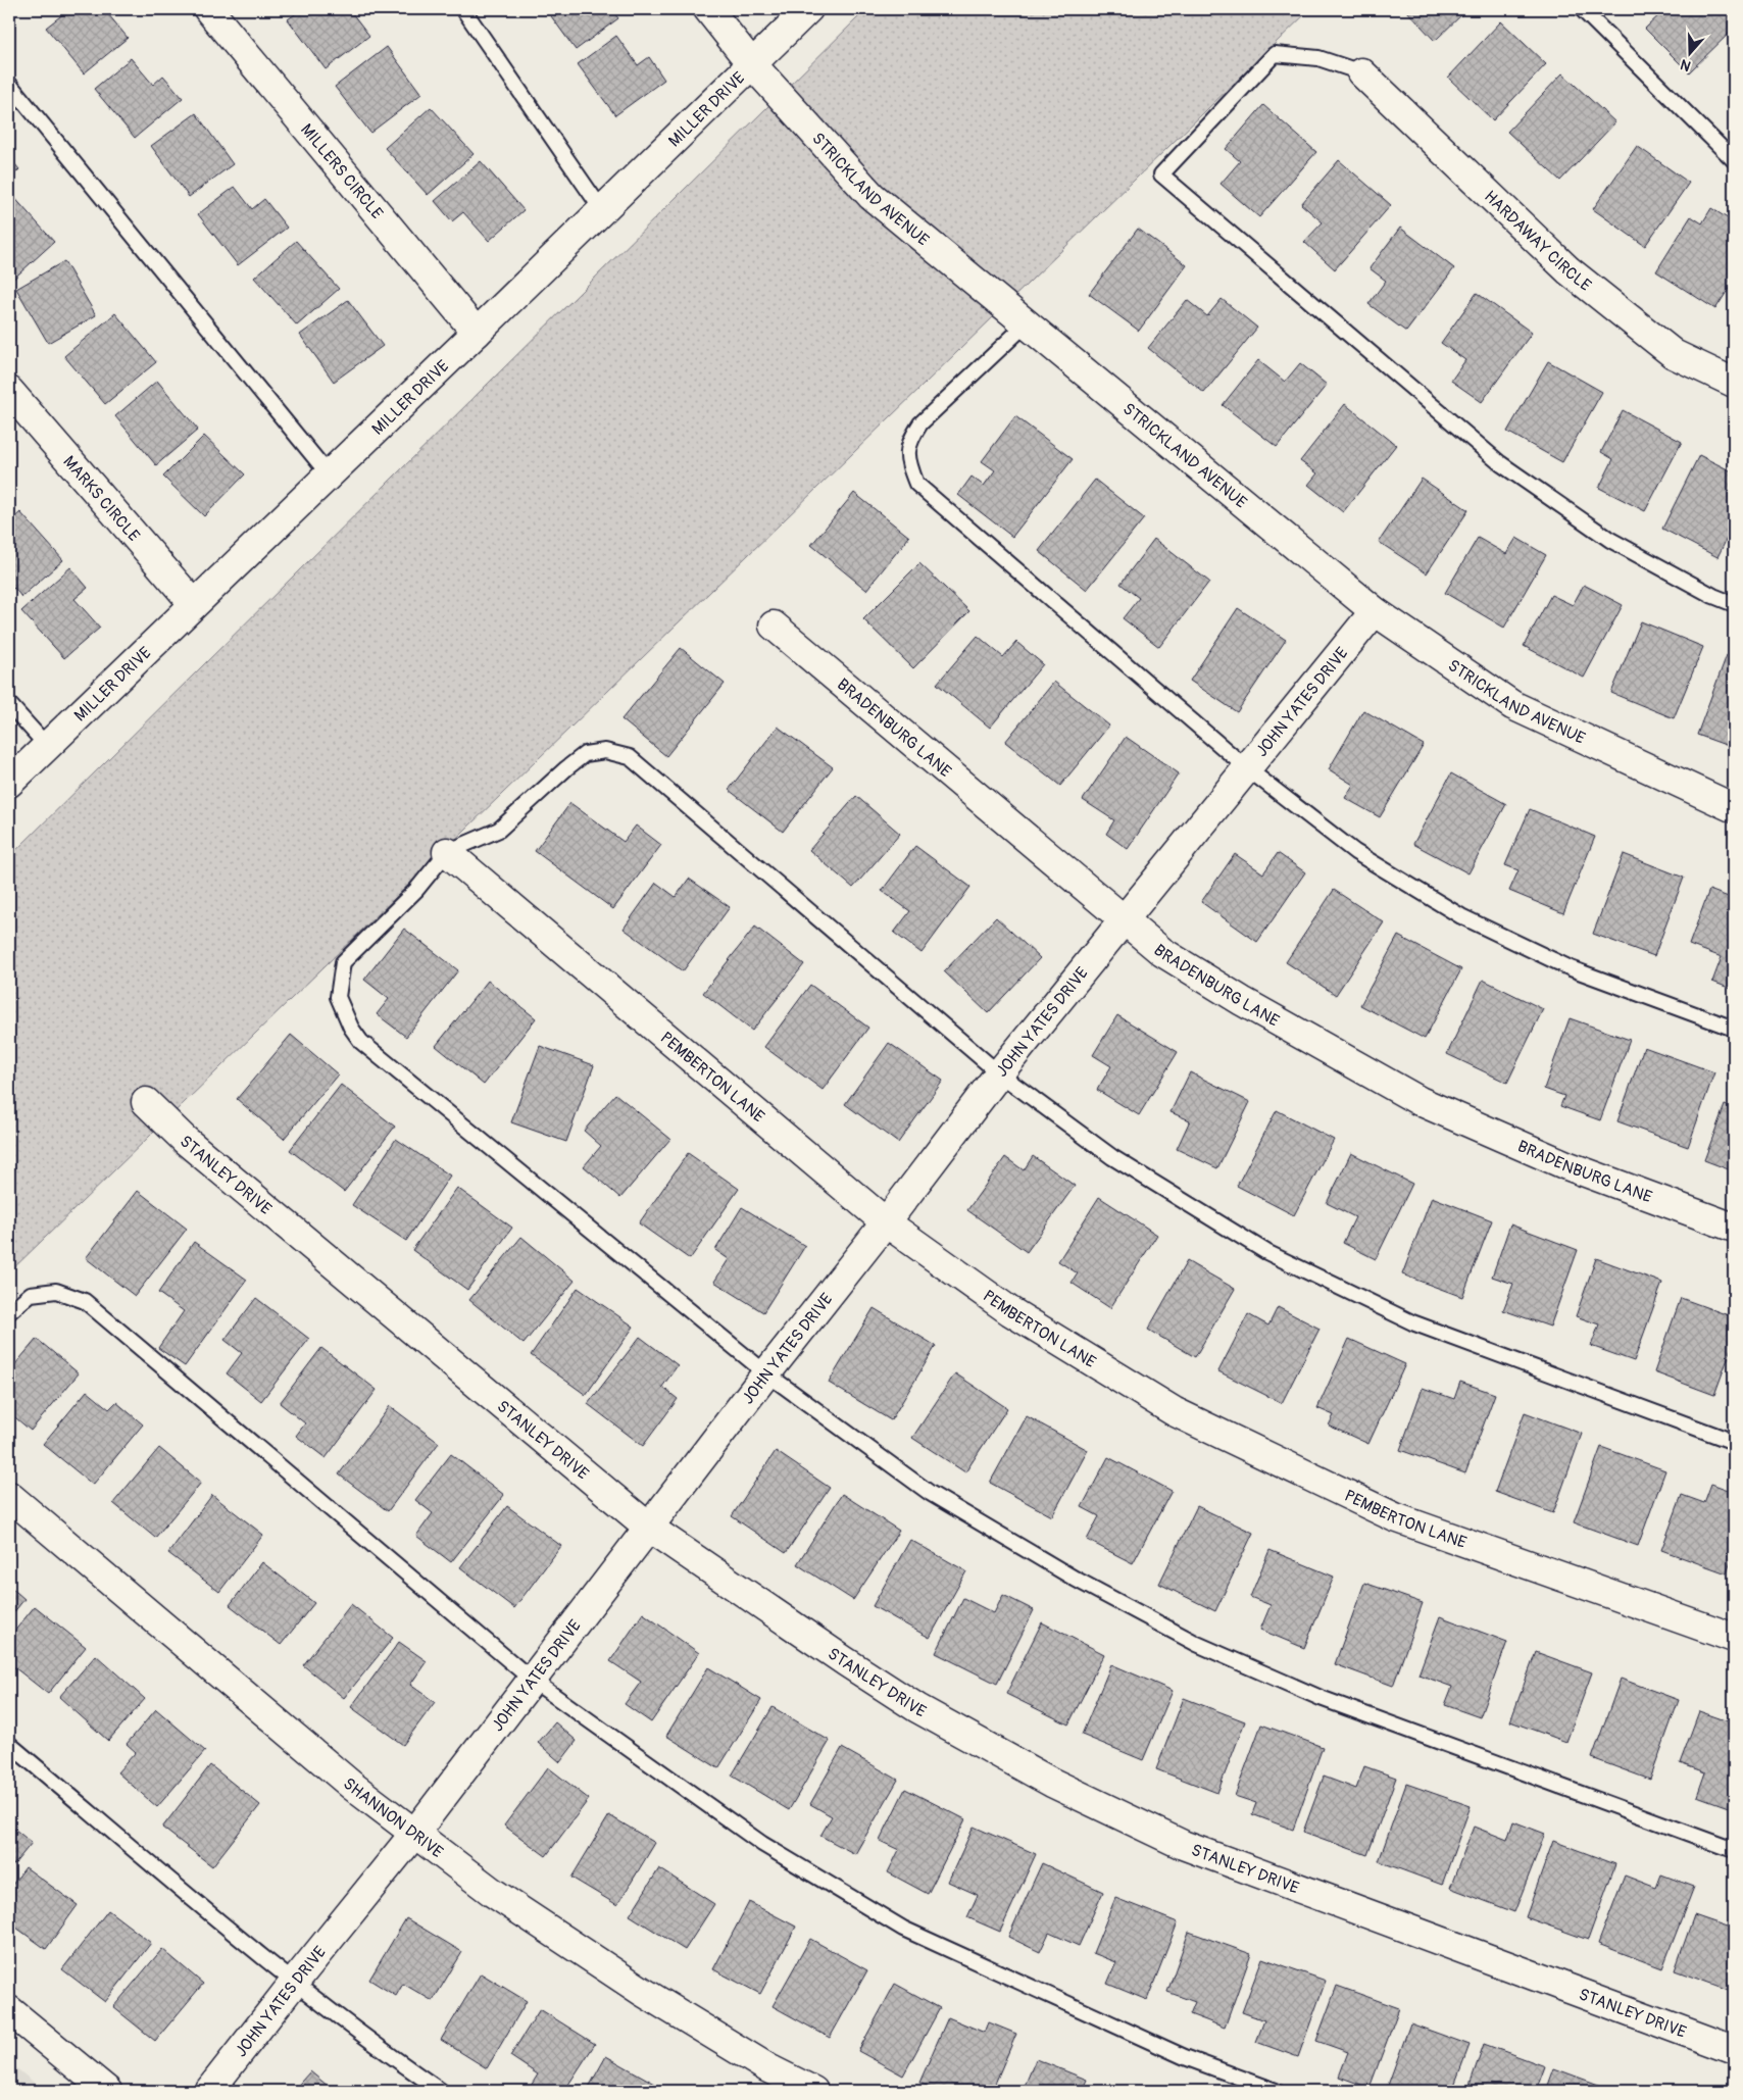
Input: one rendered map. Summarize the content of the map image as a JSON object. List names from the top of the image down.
{
  "streets": {
    "street": [
      "MILLER DRIVE",
      "MILLERS CIRCLE",
      "STRICKLAND AVENUE",
      "HARDAWAY CIRCLE",
      "MARKS CIRCLE",
      "JOHN YATES DRIVE",
      "BRADENBURG LANE",
      "PEMBERTON LANE",
      "STANLEY DRIVE",
      "SHANNON DRIVE"
    ]
  },
  "crossings": [
    ["MILLER DRIVE", "MILLERS CIRCLE"],
    ["MILLER DRIVE", "STRICKLAND AVENUE"],
    ["MILLER DRIVE", "MARKS CIRCLE"],
    ["STRICKLAND AVENUE", "JOHN YATES DRIVE"],
    ["JOHN YATES DRIVE", "BRADENBURG LANE"],
    ["JOHN YATES DRIVE", "PEMBERTON LANE"],
    ["JOHN YATES DRIVE", "STANLEY DRIVE"],
    ["JOHN YATES DRIVE", "SHANNON DRIVE"]
  ],
  "north": "bottom"
}
